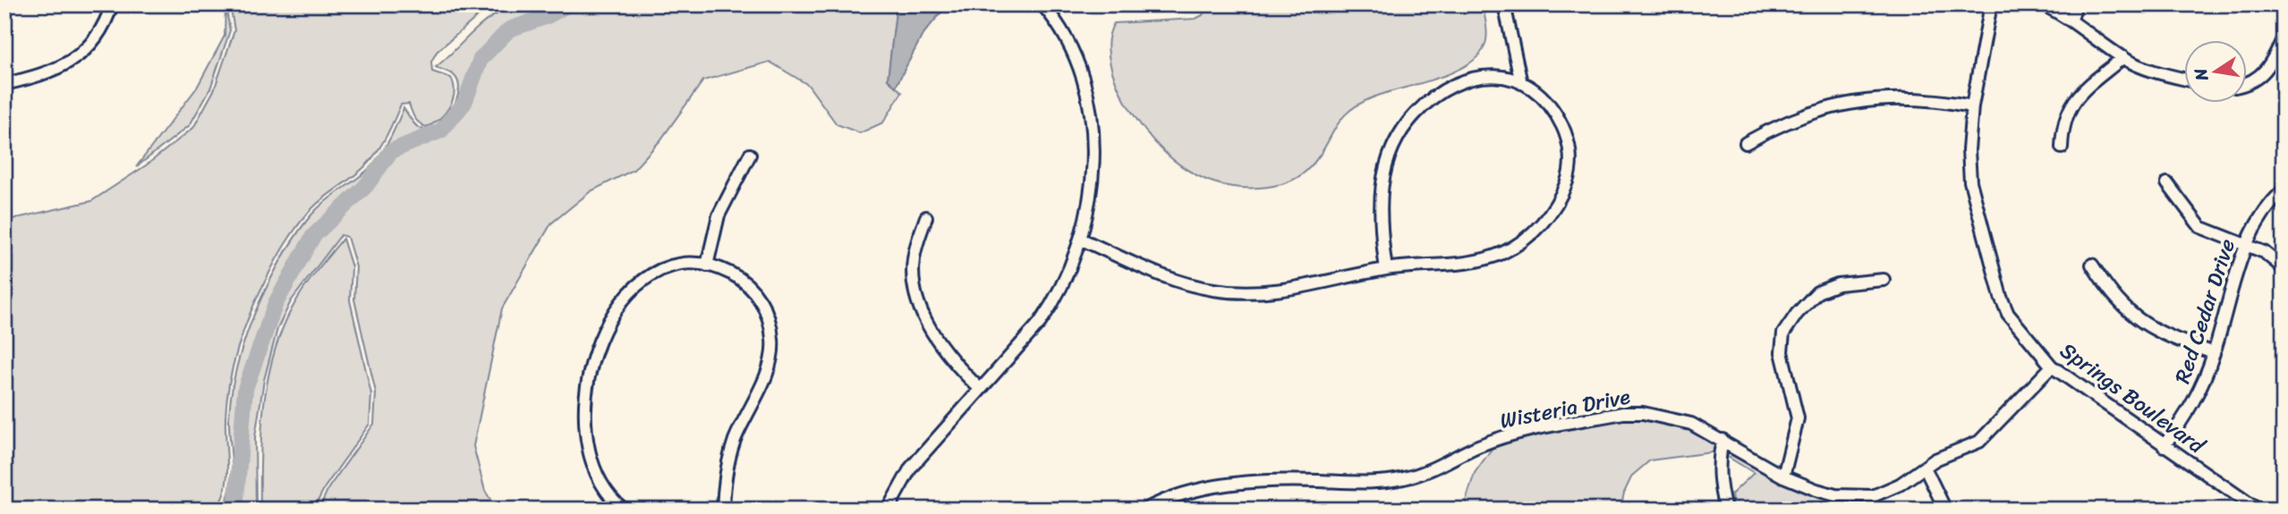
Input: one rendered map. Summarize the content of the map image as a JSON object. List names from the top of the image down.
{
  "streets": {
    "street": ["Red Cedar Drive", "Springs Boulevard", "Wisteria Drive"]
  },
  "crossings": [
    ["Red Cedar Drive", "Springs Boulevard"],
    ["Springs Boulevard", "Wisteria Drive"]
  ],
  "north": "left"
}
